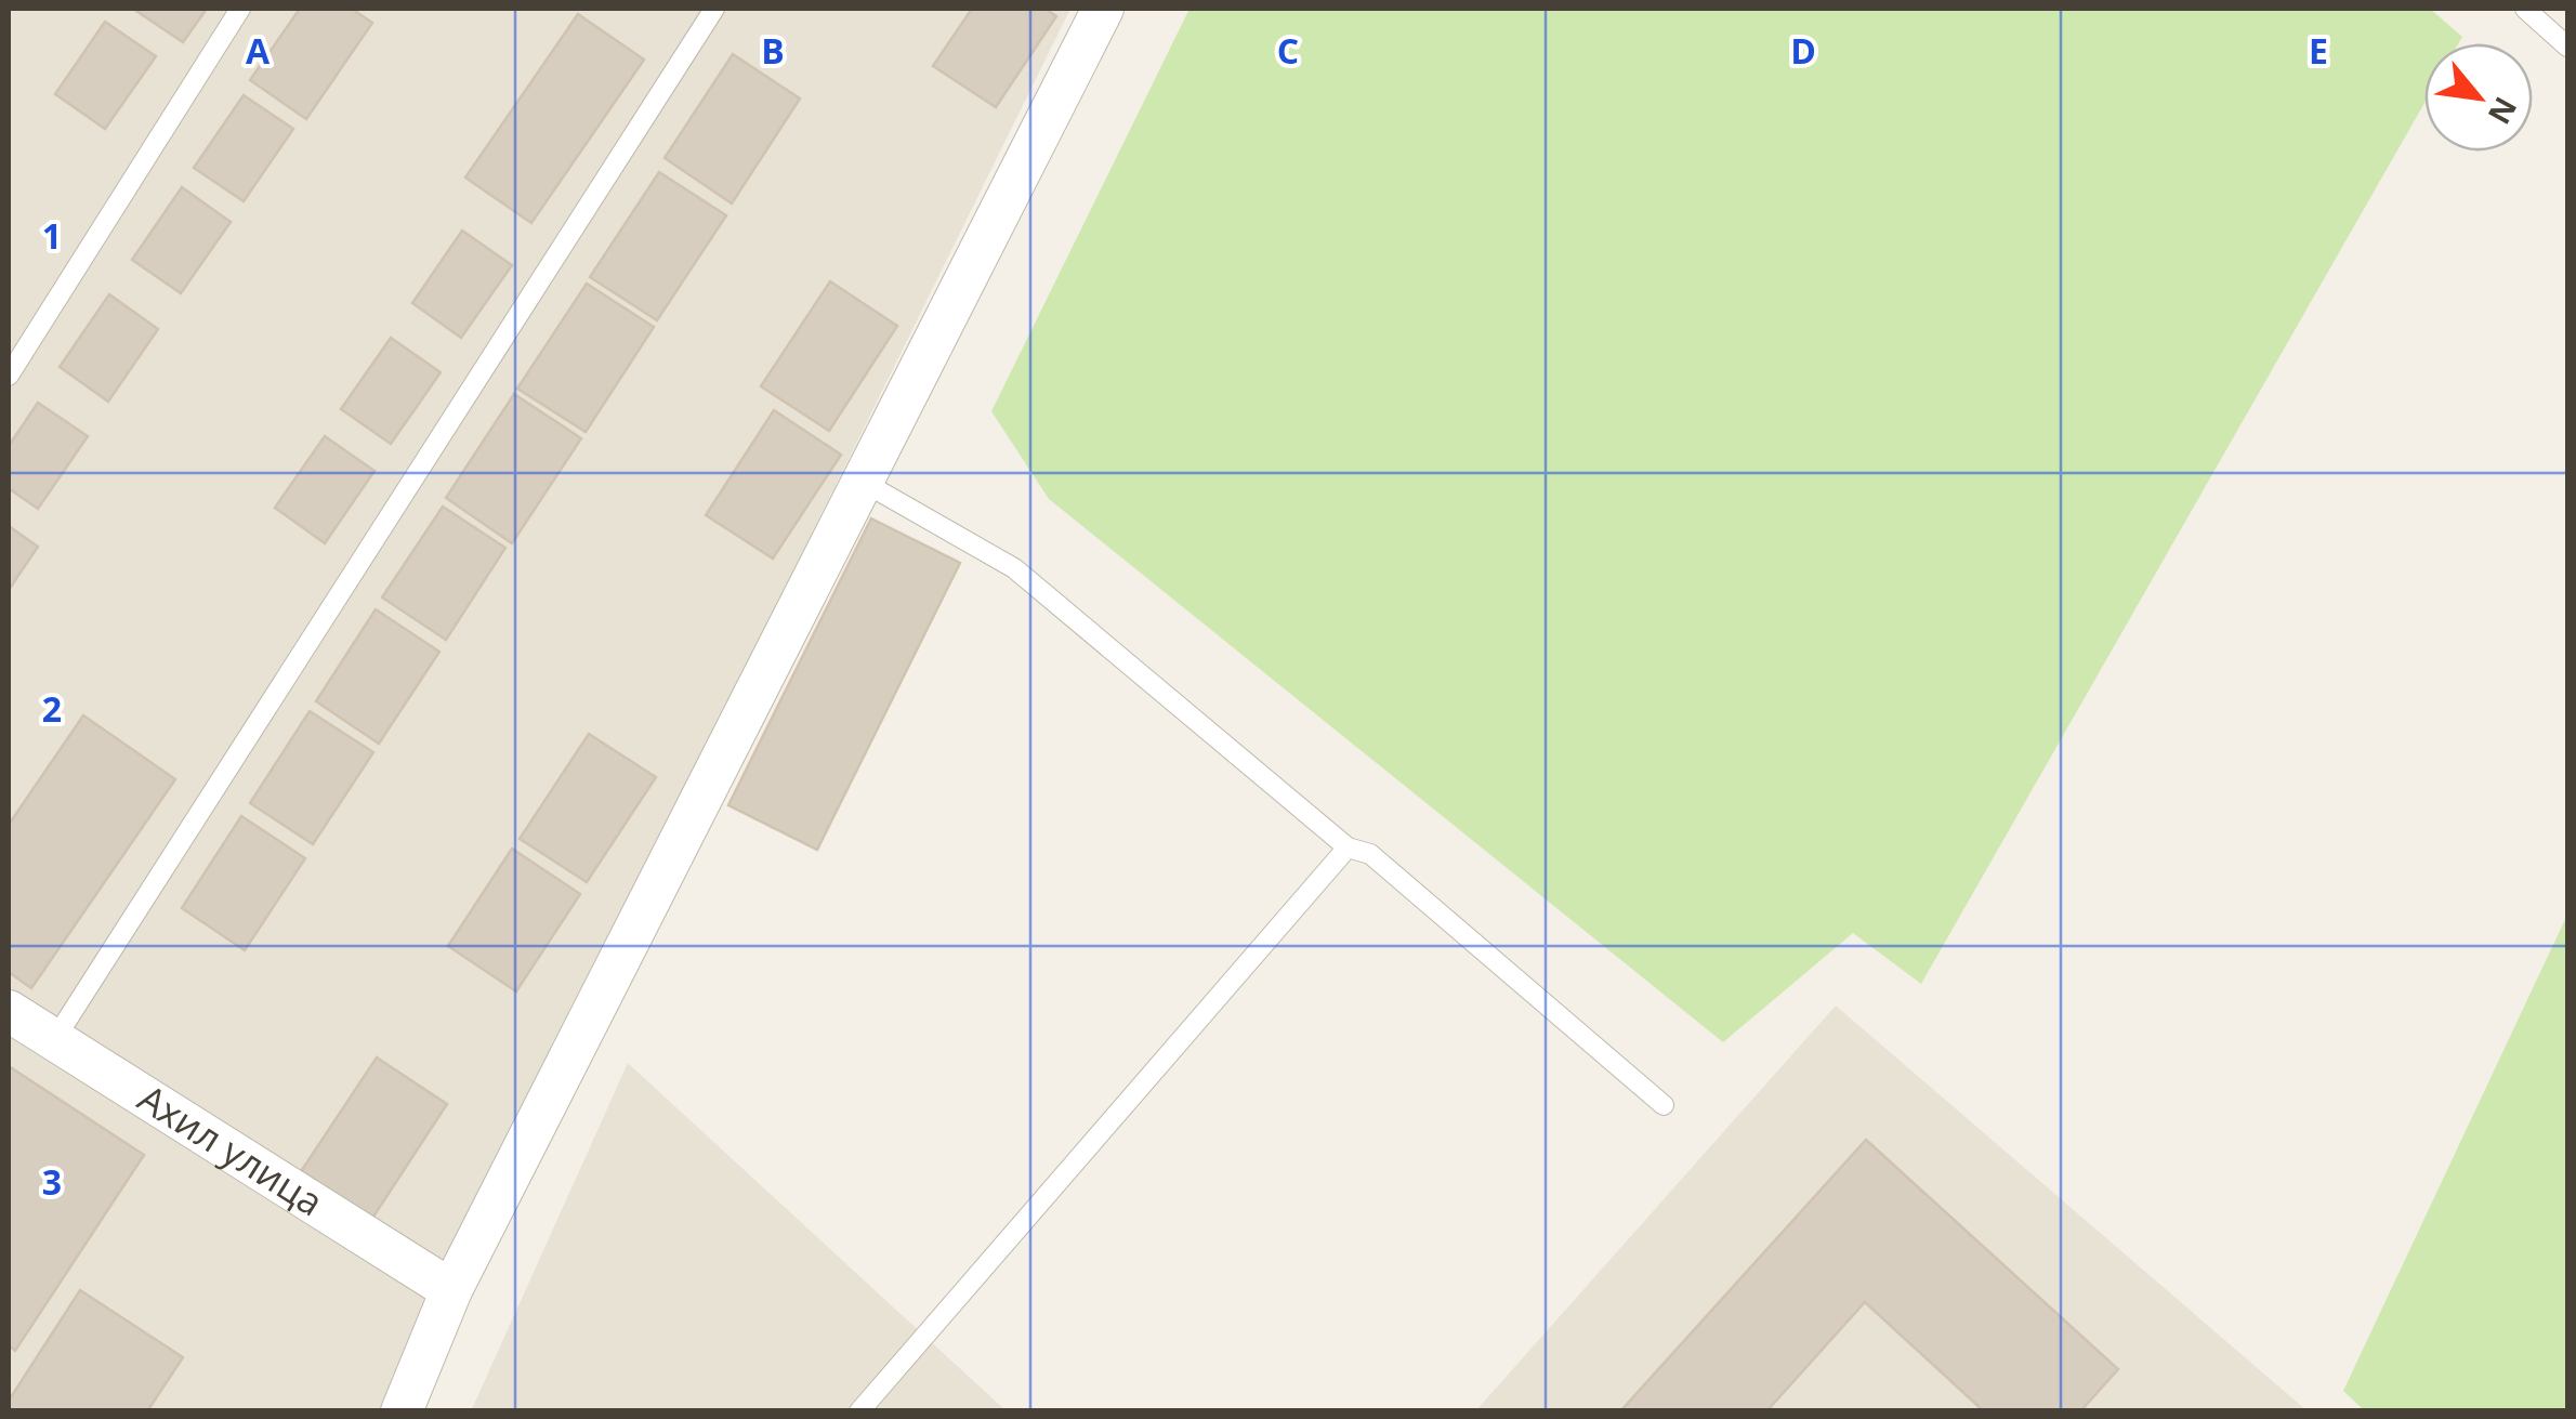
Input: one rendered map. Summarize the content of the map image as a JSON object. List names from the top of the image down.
{
  "streets": {
    "street": ["Ахил улица"]
  },
  "north": "bottom right",
  "grid": {
    "columns": [
      "A",
      "B",
      "C",
      "D",
      "E"
    ],
    "rows": ["1", "2", "3"]
  }
}
